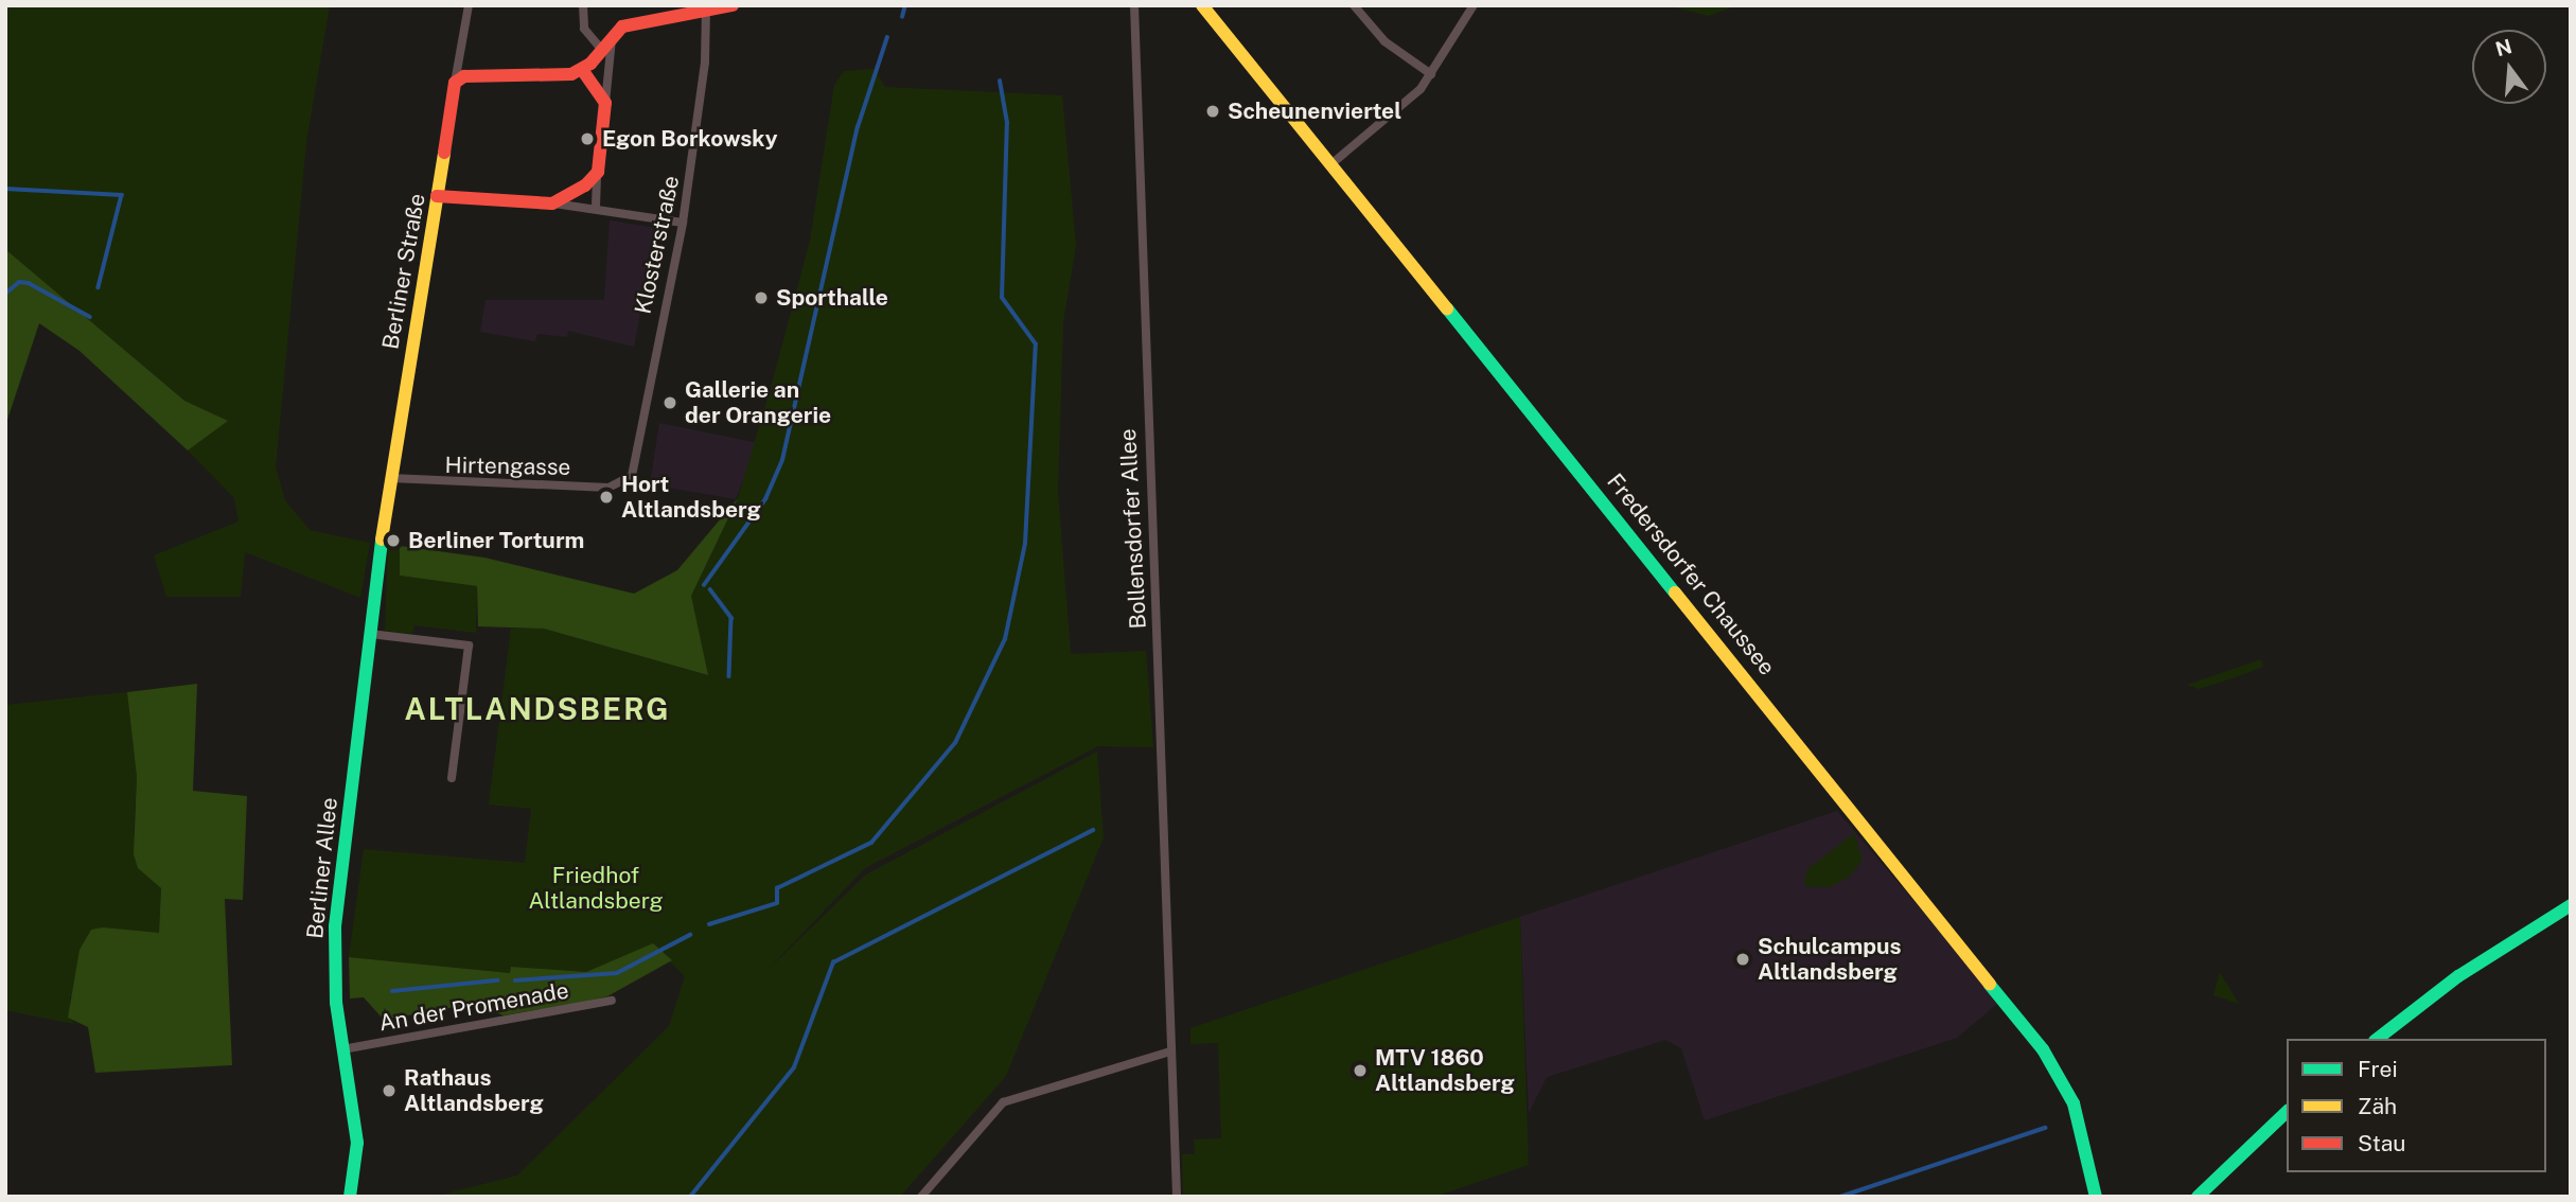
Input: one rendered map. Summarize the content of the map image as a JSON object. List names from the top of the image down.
{
  "streets": {
    "main road": ["Berliner Straße", "Fredersdorfer Chaussee", "Berliner Allee"],
    "street": [
      "Klosterstraße",
      "Hirtengasse",
      "Bollensdorfer Allee",
      "An der Promenade"
    ]
  },
  "crossings": [
    ["Klosterstraße", "Hirtengasse"],
    ["Berliner Straße", "Hirtengasse"],
    ["Berliner Straße", "Berliner Allee"],
    ["Berliner Allee", "An der Promenade"]
  ],
  "districts": ["ALTLANDSBERG"],
  "parks": ["Friedhof Altlandsberg"],
  "places": [
    "Scheunenviertel",
    "Egon Borkowsky",
    "Sporthalle",
    "Gallerie an der Orangerie",
    "Hort Altlandsberg",
    "Berliner Torturm",
    "Schulcampus Altlandsberg",
    "MTV 1860 Altlandsberg",
    "Rathaus Altlandsberg"
  ],
  "legend": ["Frei", "Zäh", "Stau"],
  "north": "top"
}
